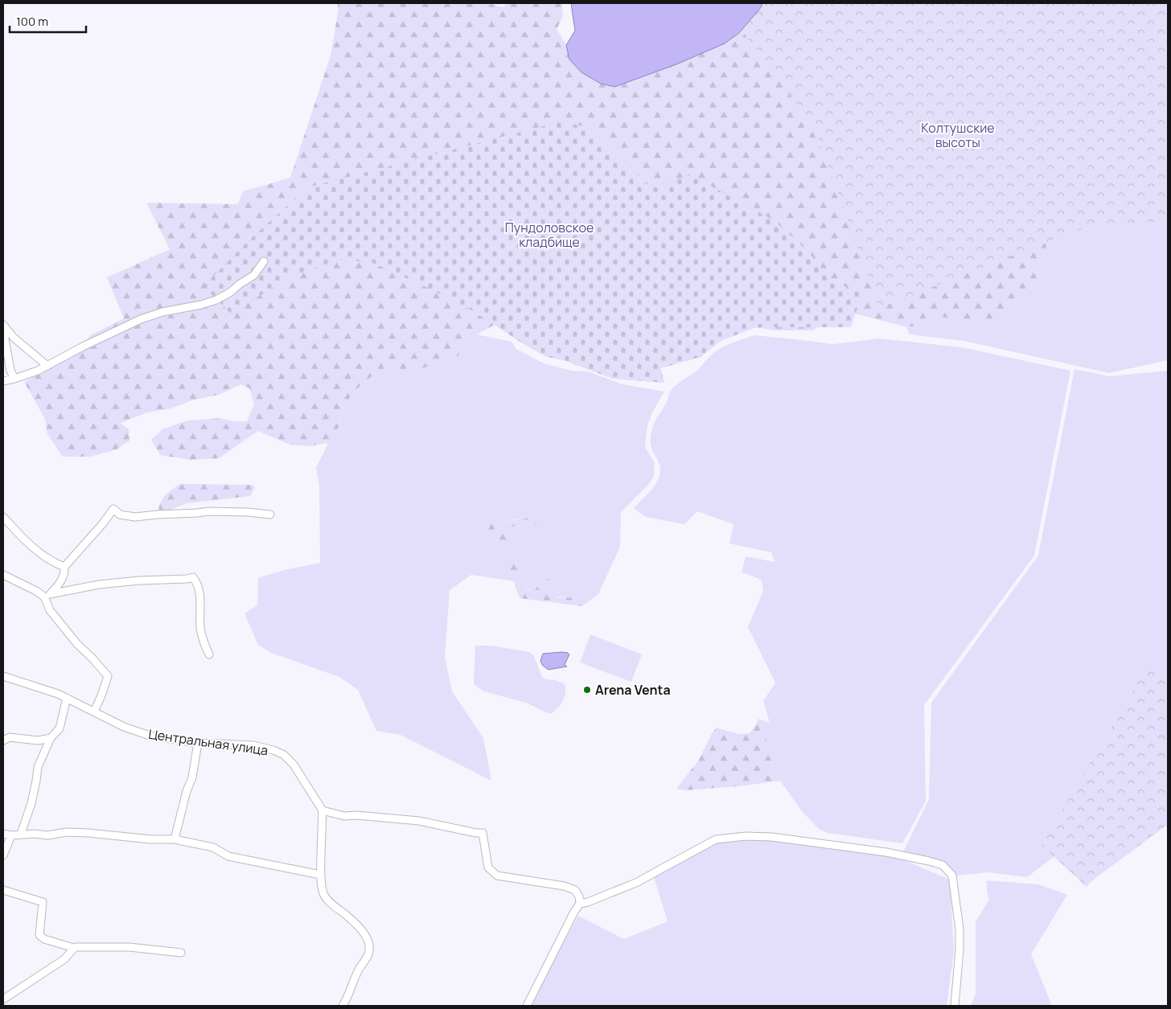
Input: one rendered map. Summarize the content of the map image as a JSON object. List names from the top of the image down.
{
  "streets": {
    "street": ["Центральная улица"]
  },
  "parks": ["Колтушские высоты", "Пундоловское кладбище"],
  "places": ["Arena Venta"],
  "scale_bar": "100 m"
}
